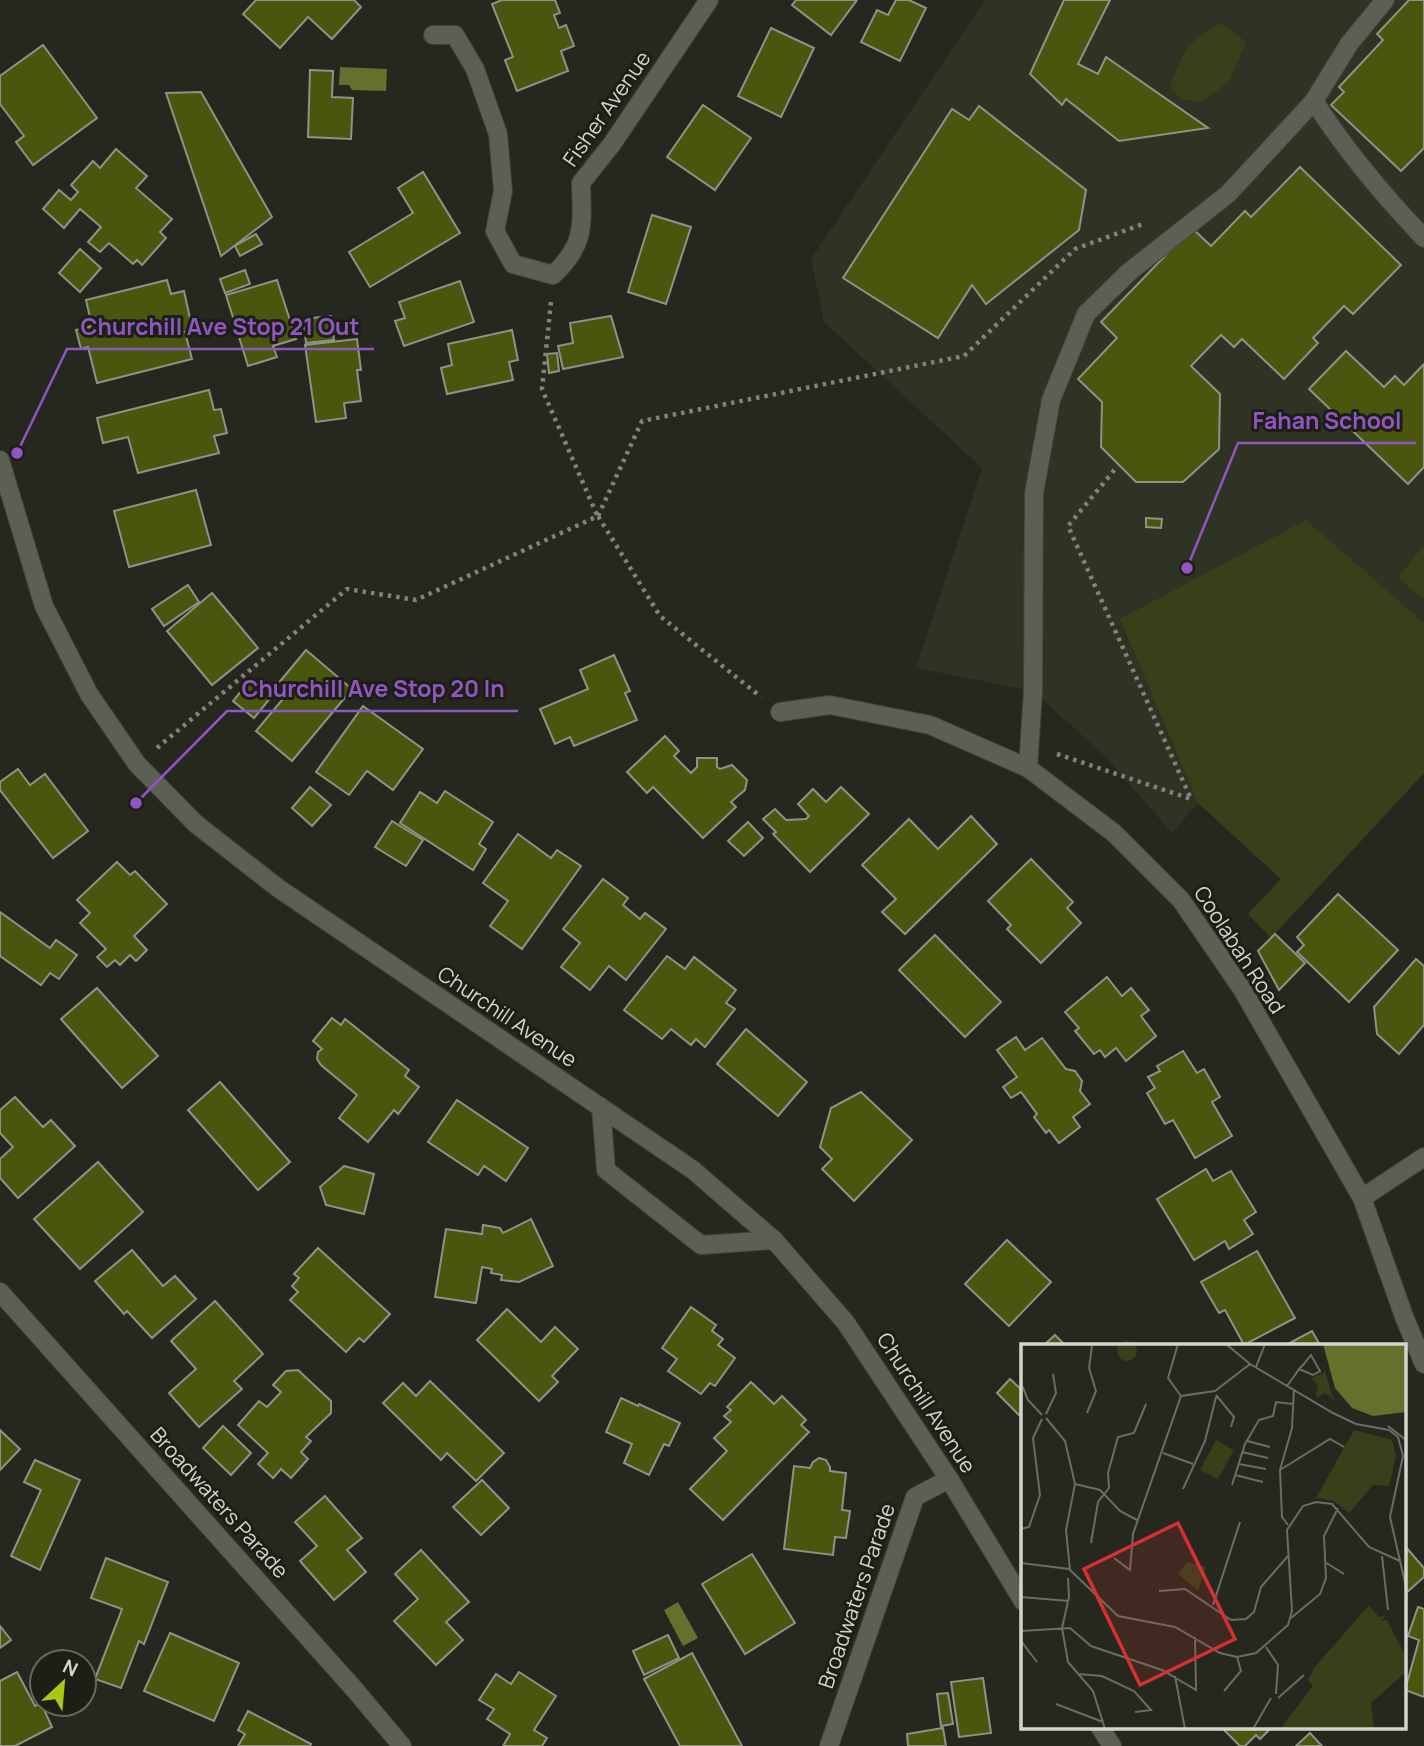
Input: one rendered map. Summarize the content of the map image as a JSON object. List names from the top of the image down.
{
  "streets": {
    "street": [
      "Fisher Avenue",
      "Coolabah Road",
      "Churchill Avenue",
      "Broadwaters Parade"
    ]
  },
  "crossings": [
    ["Churchill Avenue", "Broadwaters Parade"]
  ],
  "places": ["Churchill Ave Stop 21 Out", "Fahan School", "Churchill Ave Stop 20 In"],
  "north": "top right"
}
